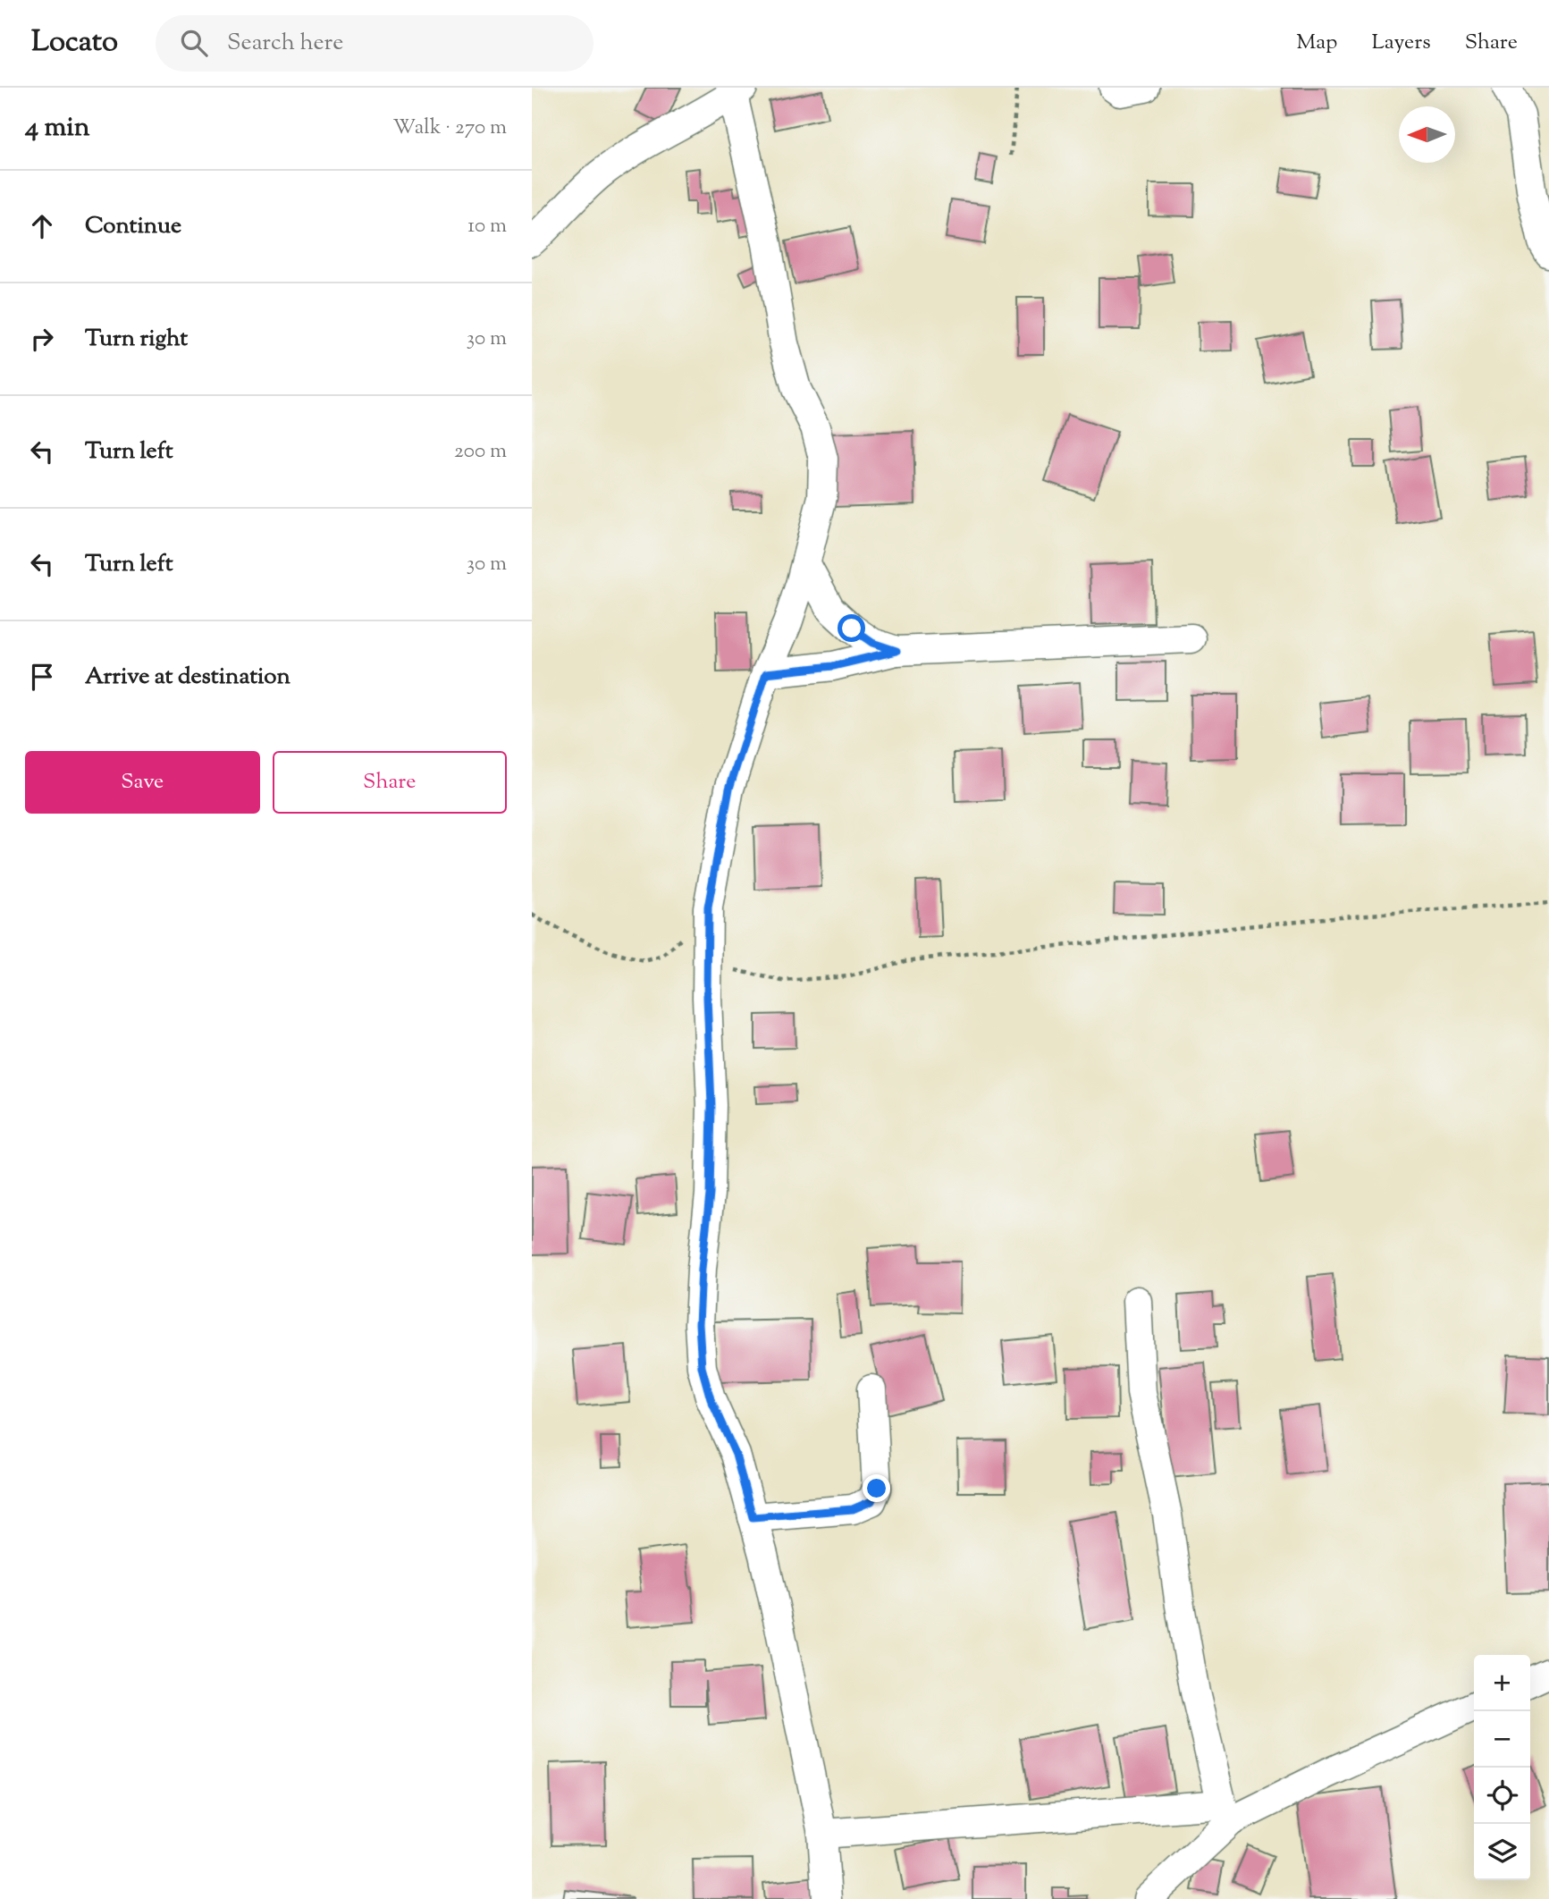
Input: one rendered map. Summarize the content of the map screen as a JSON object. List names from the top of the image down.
{
  "north": "left",
  "page": {
    "header": "Locato",
    "search": "Search here",
    "nav": ["Map", "Layers", "Share"],
    "heading": ["4 min", "Walk · 270 m"],
    "list": [
      ["Continue", "10 m"],
      ["Turn right", "30 m"],
      ["Turn left", "200 m"],
      ["Turn left", "30 m"],
      "Arrive at destination"
    ],
    "buttons": ["Save", "Share"],
    "map_buttons": ["+", "−"]
  }
}
